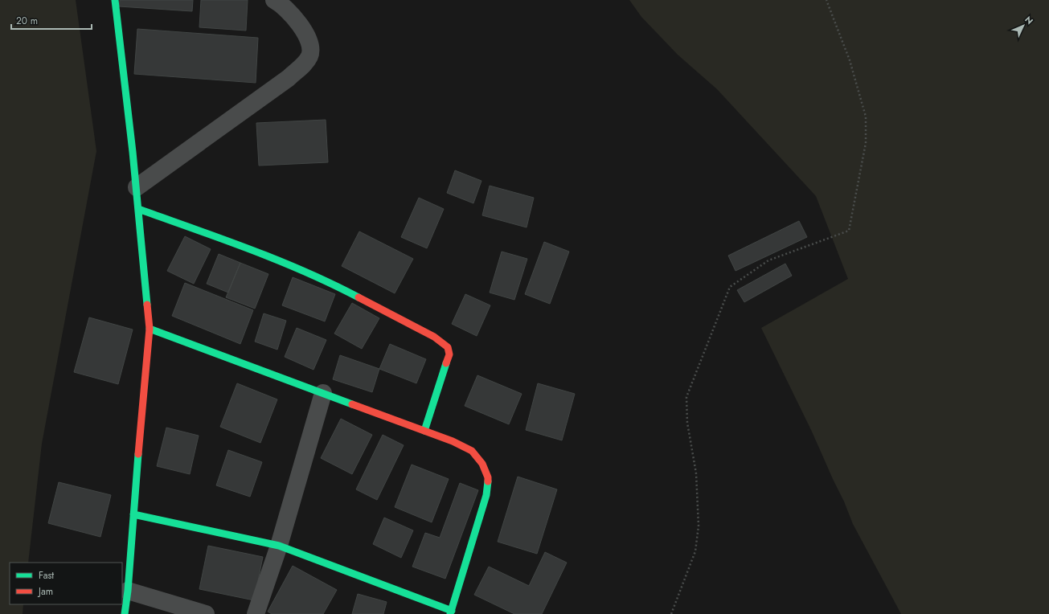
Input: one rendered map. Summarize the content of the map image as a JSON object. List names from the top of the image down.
{
  "legend": ["Fast", "Jam"],
  "scale_bar": "20 m",
  "north": "top right"
}
